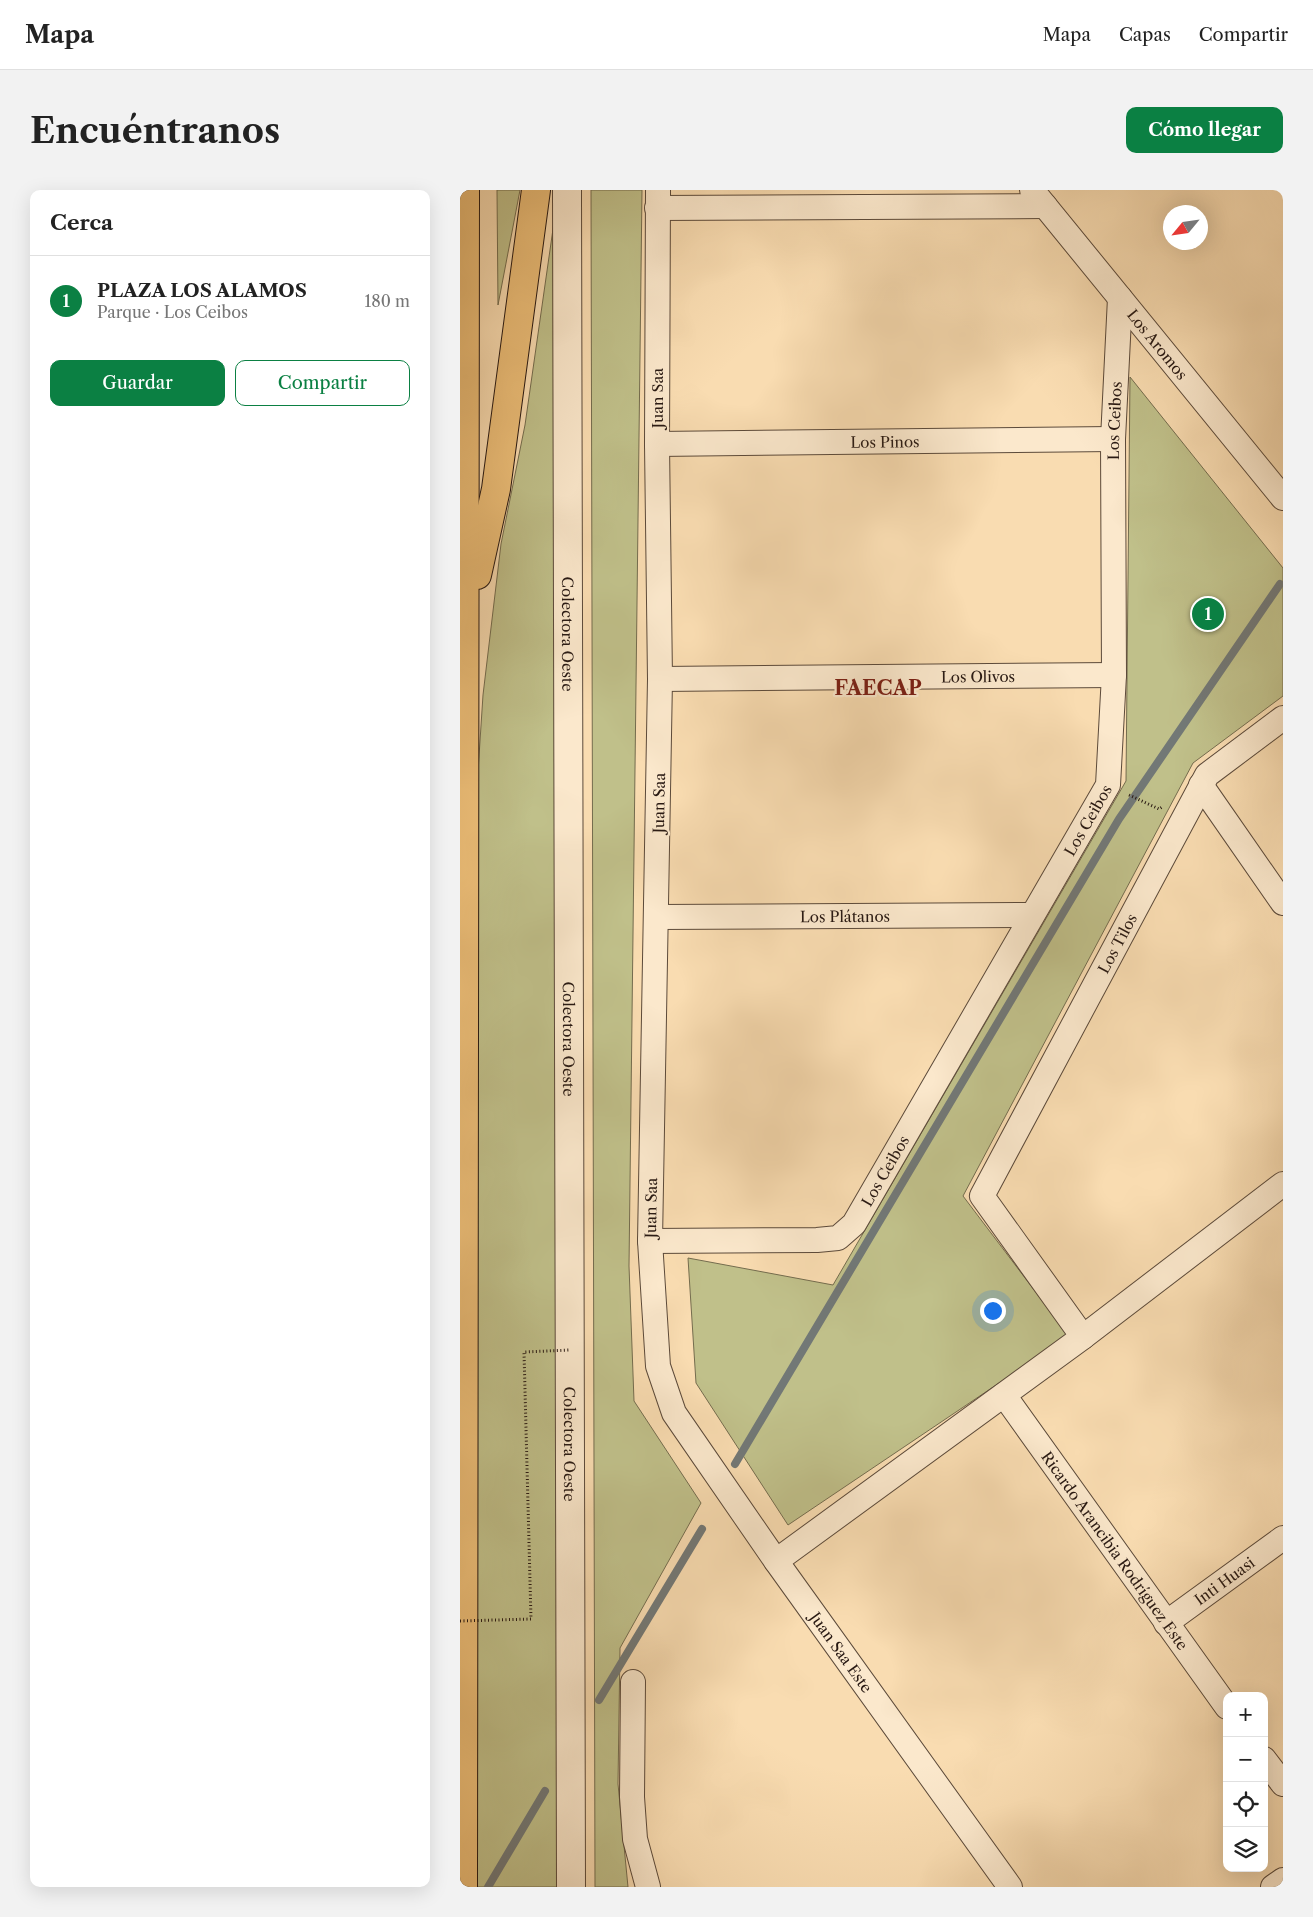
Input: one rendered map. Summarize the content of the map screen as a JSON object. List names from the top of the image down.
{
  "streets": {
    "street": [
      "Los Aromos",
      "Juan Saa",
      "Los Ceibos",
      "Los Pinos",
      "Colectora Oeste",
      "Los Olivos",
      "Los Plátanos",
      "Los Tilos",
      "Ricardo Arancibia Rodríguez Este",
      "Inti Huasi",
      "Juan Saa Este"
    ]
  },
  "crossings": [
    ["Los Aromos", "Los Ceibos"],
    ["Juan Saa", "Los Ceibos"],
    ["Juan Saa", "Los Pinos"],
    ["Juan Saa", "Los Olivos"],
    ["Juan Saa", "Los Plátanos"],
    ["Juan Saa", "Juan Saa Este"],
    ["Los Ceibos", "Los Pinos"],
    ["Los Ceibos", "Los Olivos"],
    ["Los Ceibos", "Los Plátanos"],
    ["Ricardo Arancibia Rodríguez Este", "Inti Huasi"]
  ],
  "districts": ["FAECAP"],
  "north": "bottom left",
  "page": {
    "header": "Mapa",
    "nav": ["Mapa", "Capas", "Compartir"],
    "buttons": [
      "Cómo llegar",
      ["Guardar", "Compartir"]
    ],
    "title": "Encuéntranos",
    "heading": "Cerca",
    "list": [
      {
        "mark": "1",
        "name": "PLAZA LOS ALAMOS",
        "note": "Parque · Los Ceibos",
        "value": "180 m"
      }
    ],
    "pins": "1",
    "map_buttons": ["+", "−"]
  }
}
